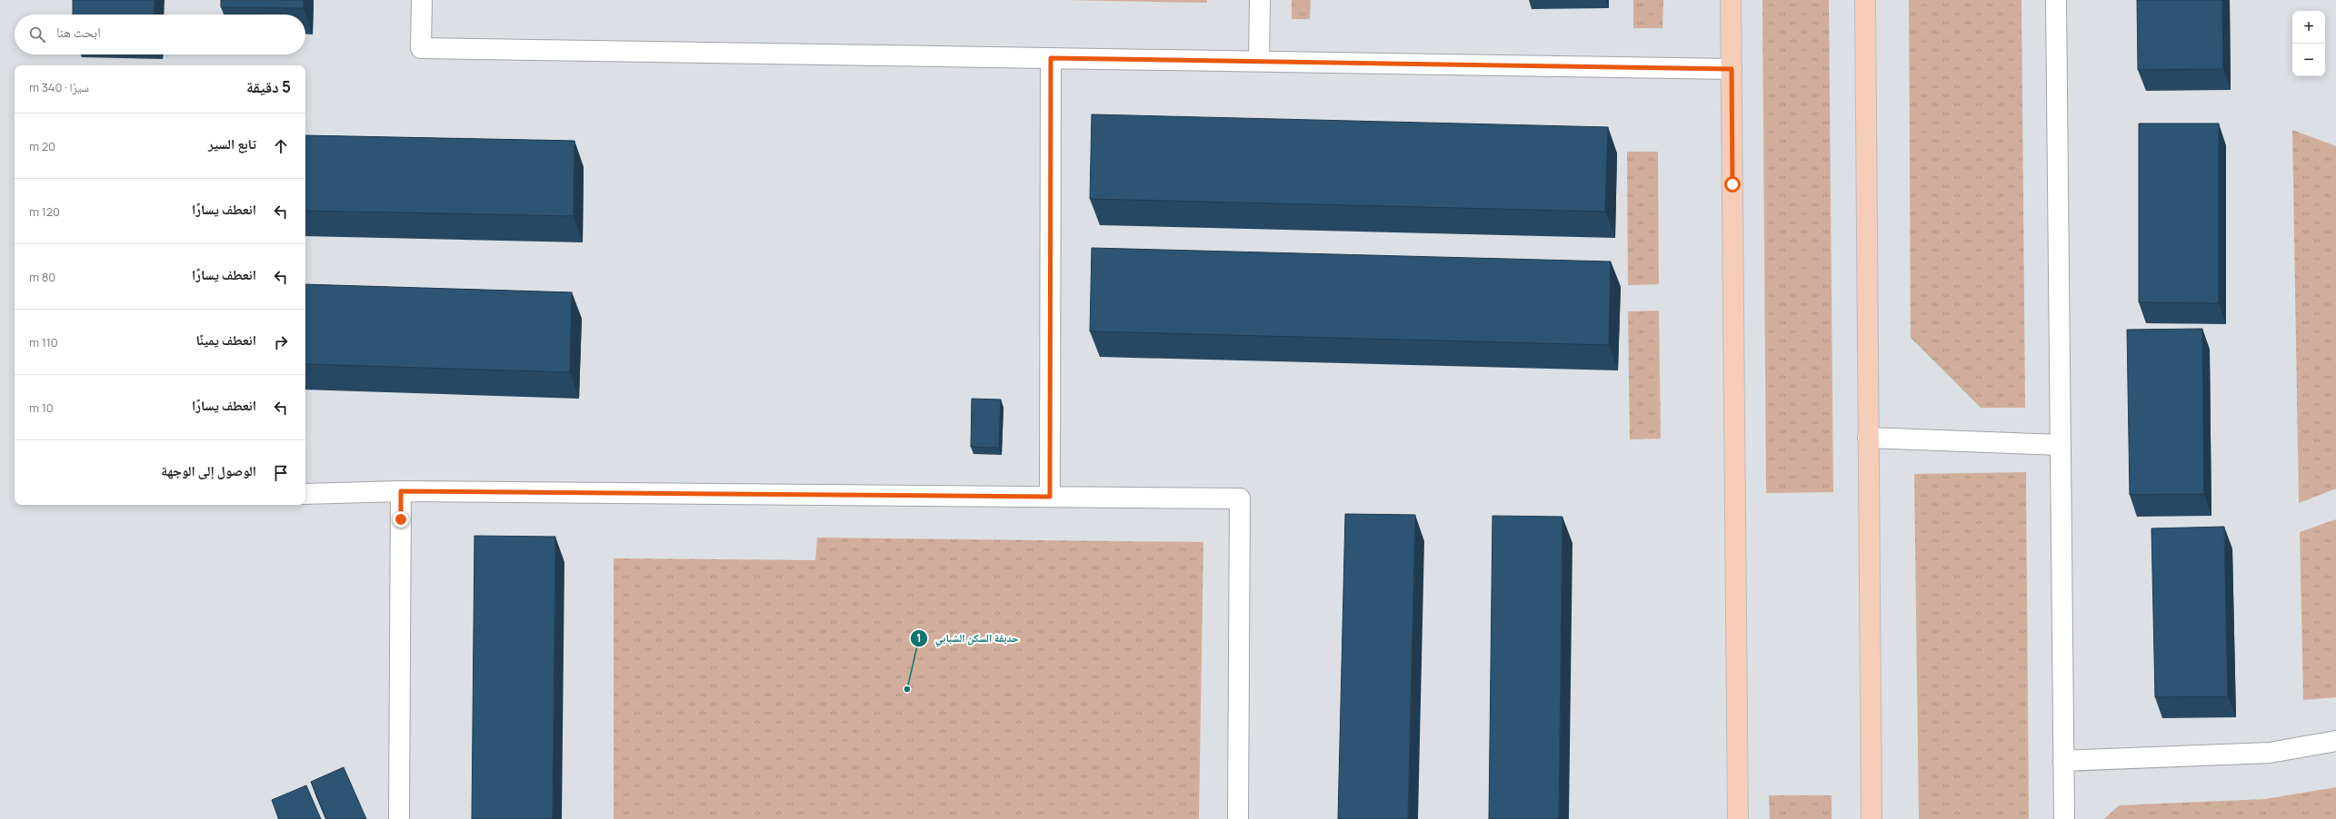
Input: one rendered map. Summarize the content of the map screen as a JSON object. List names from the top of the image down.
{
  "places": ["حدبقة السكن الشبابي"],
  "page": {
    "map_buttons": ["+", "−"],
    "search": "ابحث هنا",
    "heading": ["5 دقيقة", "سيرًا · 340 m"],
    "list": [
      ["تابع السير", "20 m"],
      ["انعطف يسارًا", "120 m"],
      ["انعطف يسارًا", "80 m"],
      ["انعطف يمينًا", "110 m"],
      ["انعطف يسارًا", "10 m"],
      "الوصول إلى الوجهة"
    ]
  }
}
